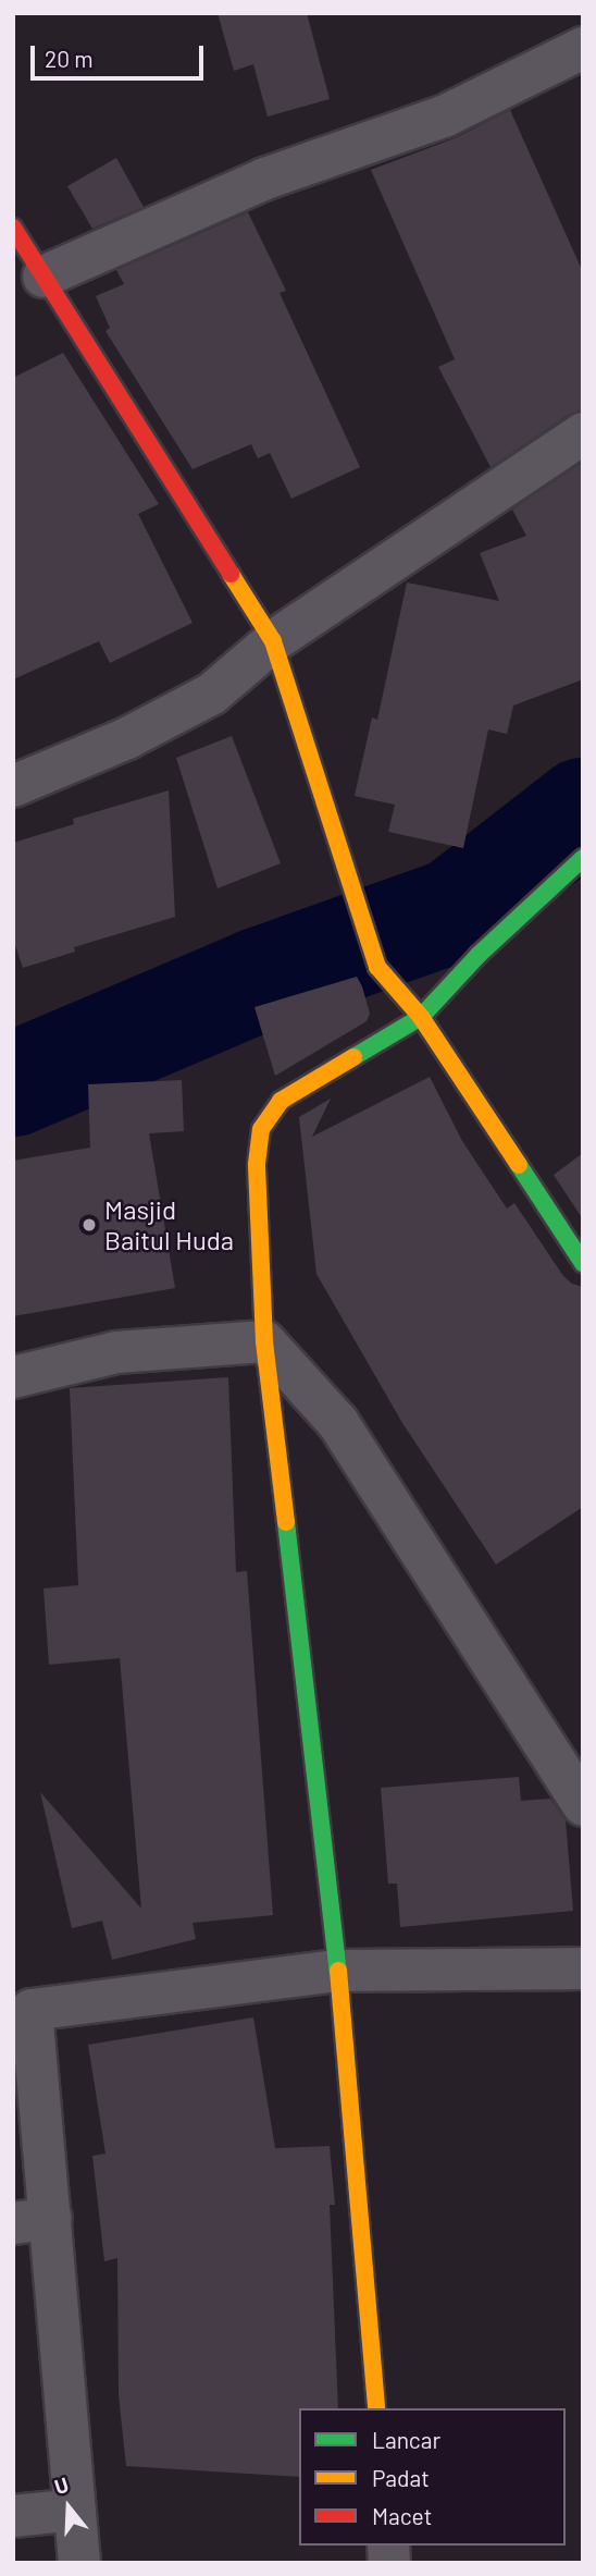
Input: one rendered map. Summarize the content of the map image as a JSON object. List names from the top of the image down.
{
  "places": ["Masjid Baitul Huda"],
  "legend": ["Lancar", "Padat", "Macet"],
  "scale_bar": "20 m",
  "north": "top"
}
